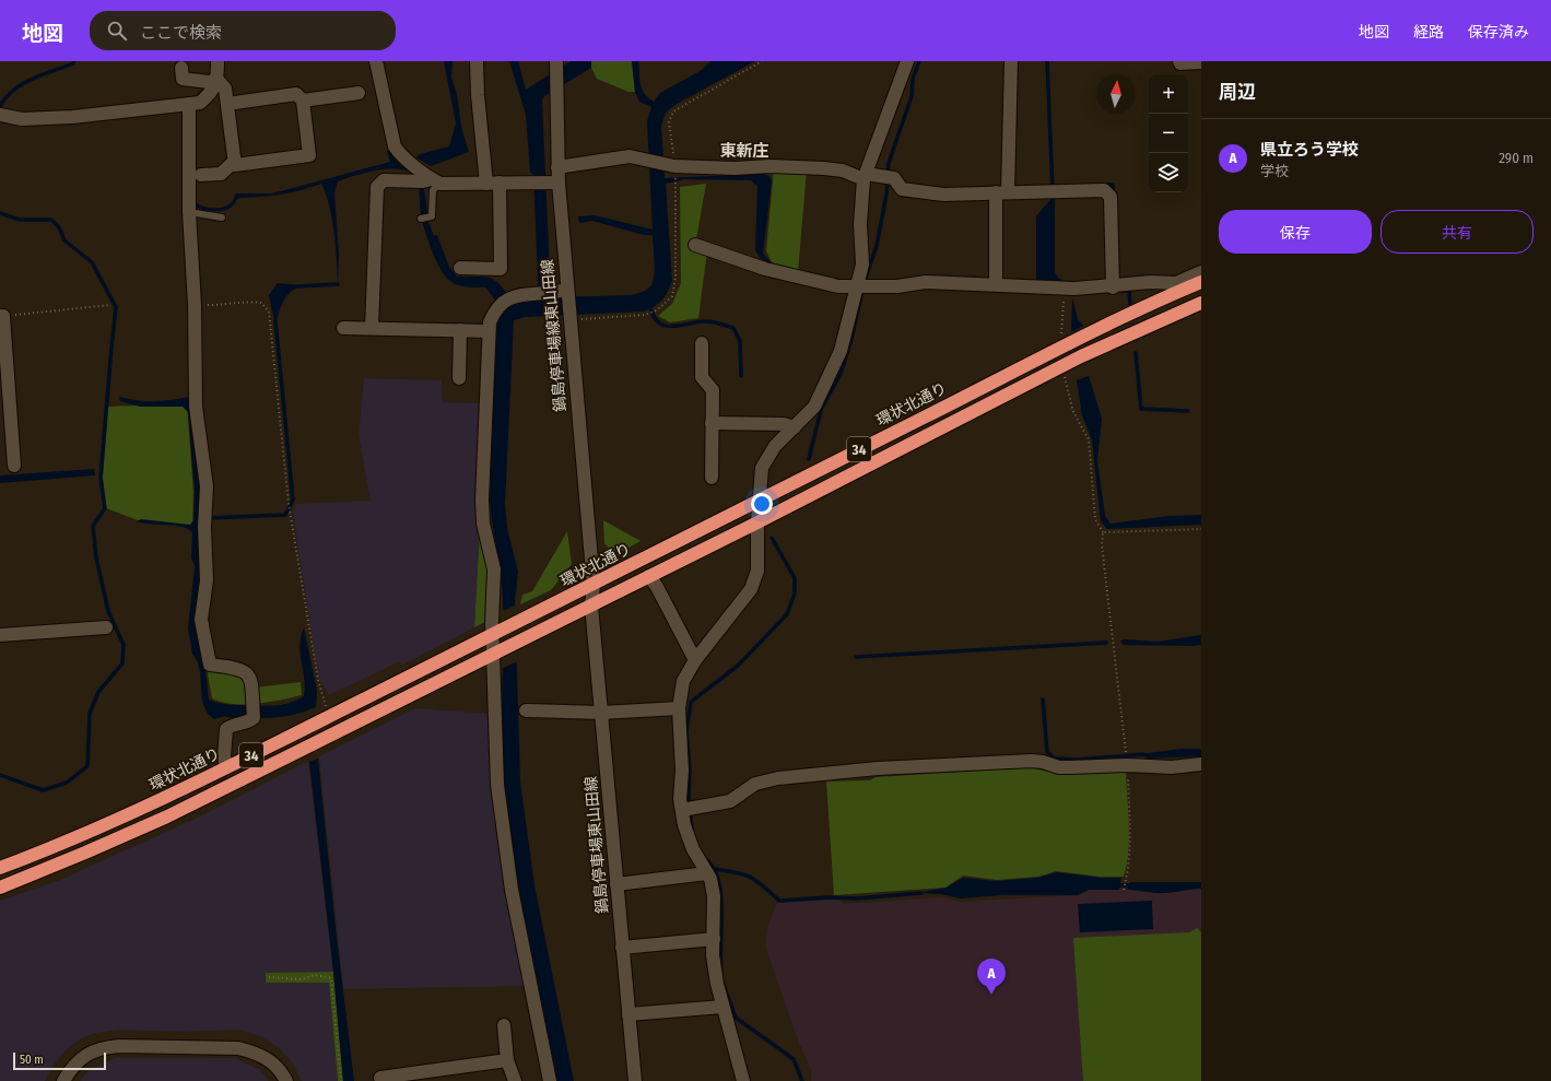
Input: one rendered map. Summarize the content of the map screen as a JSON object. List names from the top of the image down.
{
  "streets": {
    "highway": ["環状北通り", "34"],
    "street": ["鍋島停車場線東山田線", "鍋島停車場東山田線"]
  },
  "crossings": [
    ["鍋島停車場線東山田線", "環状北通り"],
    ["鍋島停車場線東山田線", "34"],
    ["鍋島停車場線東山田線", "鍋島停車場東山田線"],
    ["34", "鍋島停車場東山田線"]
  ],
  "districts": ["東新庄"],
  "scale_bar": "50 m",
  "north": "top",
  "page": {
    "header": "地図",
    "search": "ここで検索",
    "nav": ["地図", "経路", "保存済み"],
    "heading": "周辺",
    "map_buttons": ["+", "−"],
    "list": [
      {
        "mark": "A",
        "name": "県立ろう学校",
        "note": "学校",
        "value": "290 m"
      }
    ],
    "buttons": ["保存", "共有"],
    "pins": "A",
    "scale": "50 m"
  }
}
